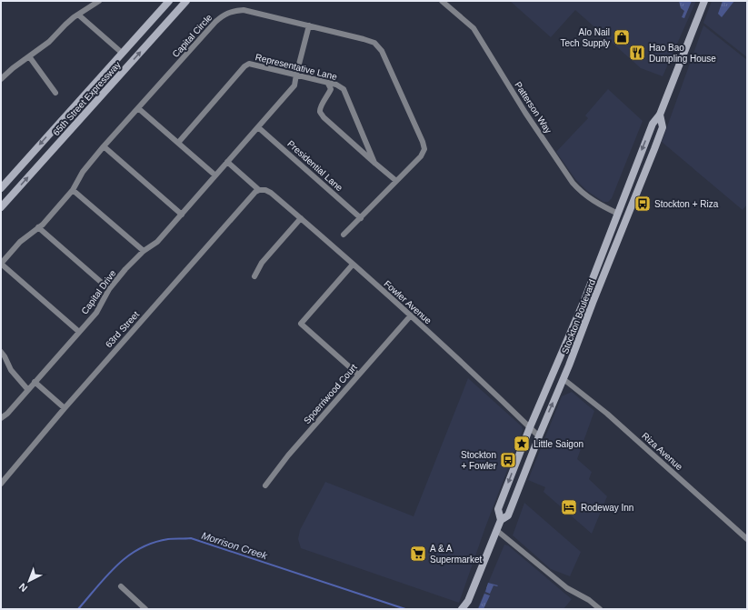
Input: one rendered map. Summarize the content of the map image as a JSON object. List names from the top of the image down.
{
  "streets": {
    "main road": ["65th Street Expressway", "Stockton Boulevard"],
    "street": [
      "Capital Circle",
      "Representative Lane",
      "Patterson Way",
      "Presidential Lane",
      "Capital Drive",
      "Fowler Avenue",
      "63rd Street",
      "Spoerriwood Court",
      "Riza Avenue"
    ]
  },
  "crossings": [
    ["Capital Circle", "Presidential Lane"],
    ["Capital Circle", "Capital Drive"],
    ["Representative Lane", "Capital Drive"],
    ["Patterson Way", "Stockton Boulevard"],
    ["Presidential Lane", "Capital Drive"],
    ["Fowler Avenue", "Stockton Boulevard"],
    ["Fowler Avenue", "63rd Street"],
    ["Fowler Avenue", "Spoerriwood Court"],
    ["Stockton Boulevard", "Riza Avenue"]
  ],
  "water": ["Morrison Creek"],
  "places": {
    "shop": ["Alo Nail Tech Supply"],
    "restaurant": ["Hao Bao Dumpling House"],
    "bus stop": ["Stockton + Riza", "Stockton + Fowler"],
    "place": ["Little Saigon"],
    "hotel": ["Rodeway Inn"],
    "supermarket": ["A & A Supermarket"]
  },
  "north": "bottom left"
}
